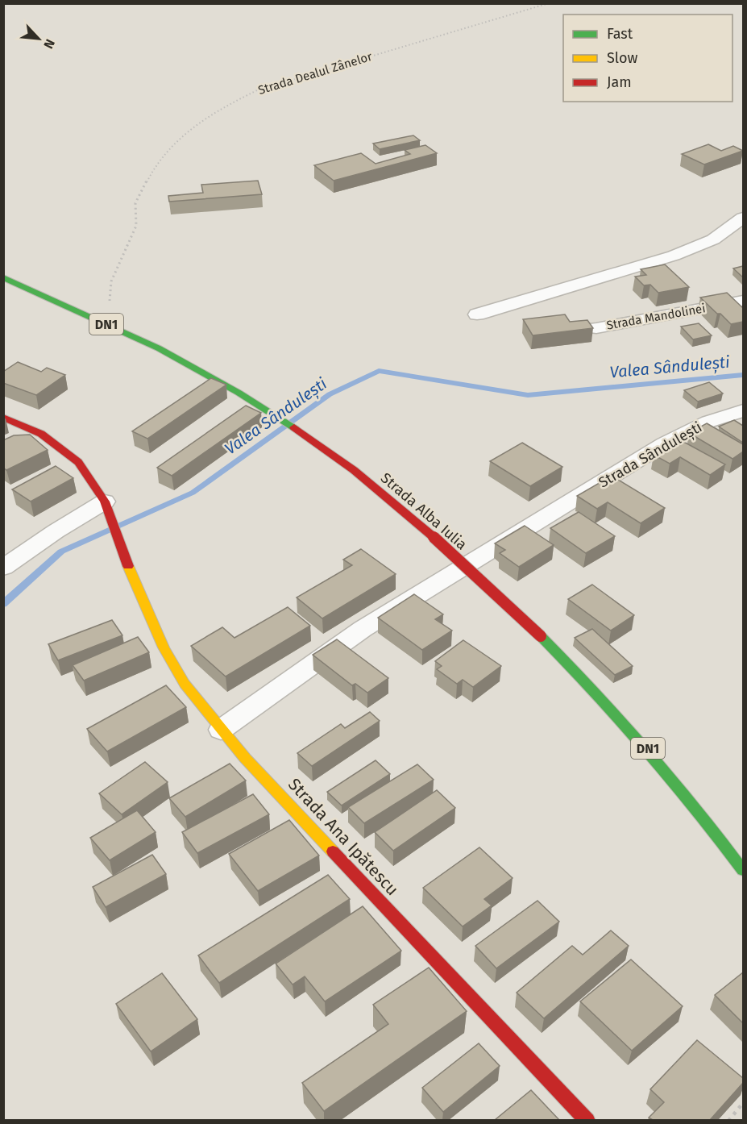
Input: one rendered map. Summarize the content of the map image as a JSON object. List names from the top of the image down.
{
  "streets": {
    "main road": ["DN1", "Strada Alba Iulia", "Strada Ana Ipătescu"],
    "street": ["Strada Mandolinei", "Strada Sândulești"],
    "path": ["Strada Dealul Zânelor"]
  },
  "crossings": [
    ["Strada Dealul Zânelor", "Strada Alba Iulia"],
    ["Strada Sândulești", "Strada Ana Ipătescu"]
  ],
  "water": ["Valea Sândulești"],
  "legend": ["Fast", "Slow", "Jam"],
  "north": "bottom right"
}
